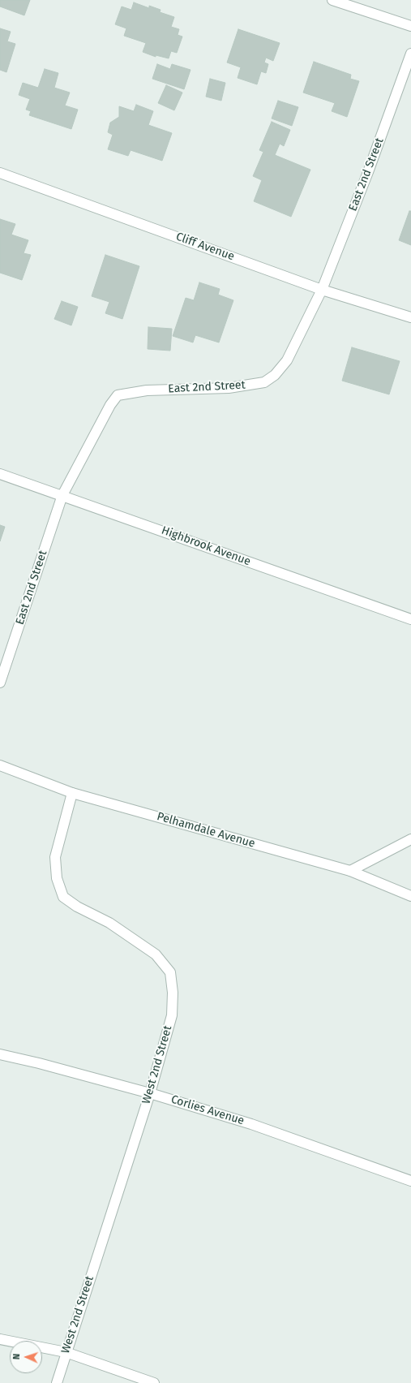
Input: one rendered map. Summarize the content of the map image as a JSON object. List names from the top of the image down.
{
  "streets": {
    "street": [
      "East 2nd Street",
      "Cliff Avenue",
      "Highbrook Avenue",
      "Pelhamdale Avenue",
      "West 2nd Street",
      "Corlies Avenue"
    ]
  },
  "crossings": [
    ["East 2nd Street", "Cliff Avenue"],
    ["East 2nd Street", "Highbrook Avenue"],
    ["Pelhamdale Avenue", "West 2nd Street"],
    ["West 2nd Street", "Corlies Avenue"]
  ],
  "north": "left"
}
